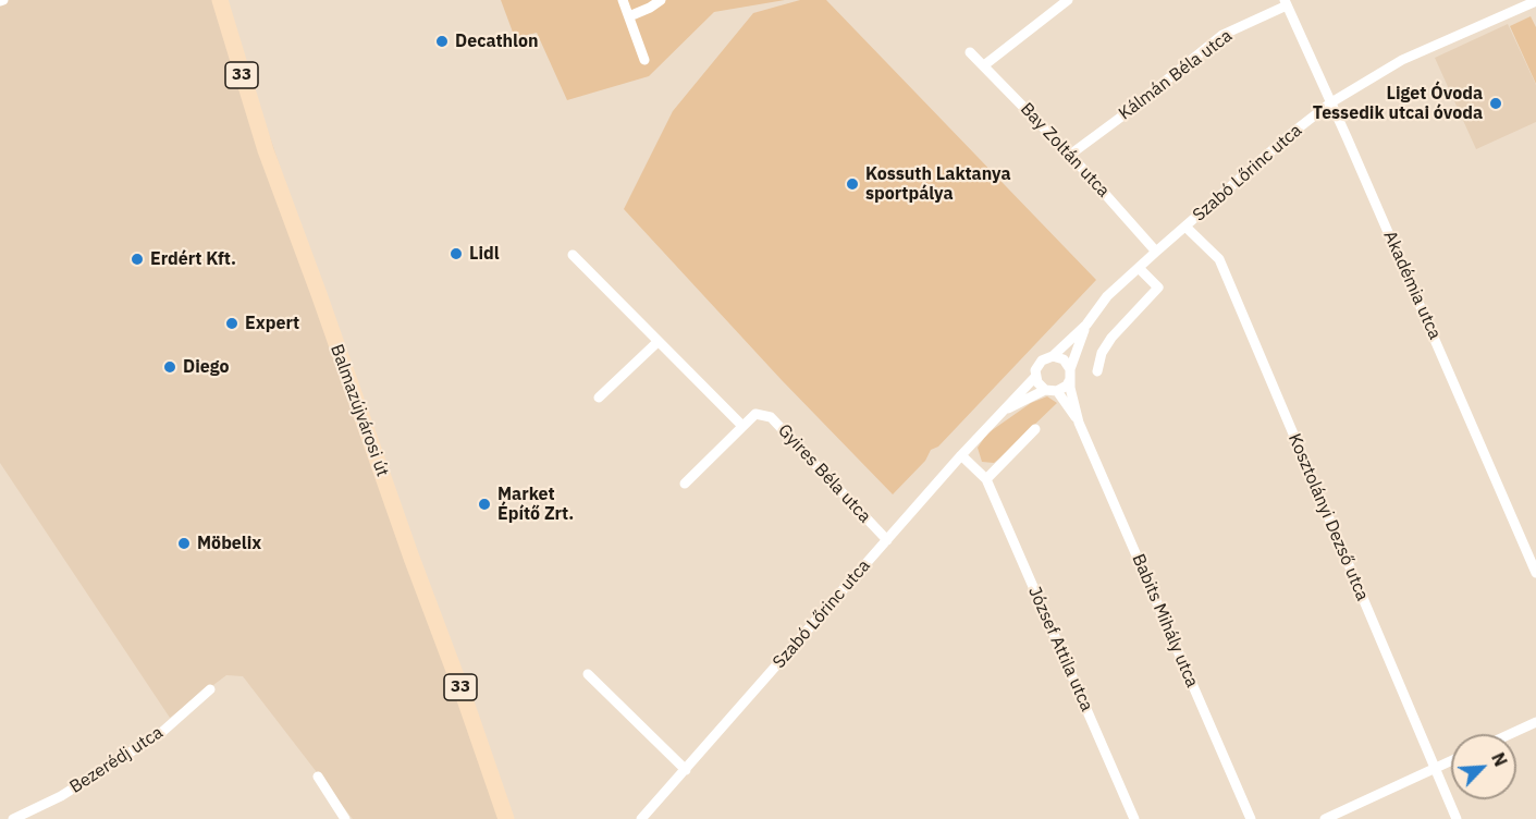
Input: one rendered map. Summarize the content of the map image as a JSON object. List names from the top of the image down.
{
  "streets": {
    "main road": ["33", "Balmazújvárosi út"],
    "street": [
      "Kálmán Béla utca",
      "Bay Zoltán utca",
      "Szabó Lőrinc utca",
      "Akadémia utca",
      "Gyires Béla utca",
      "Kosztolányi Dezső utca",
      "Babits Mihály utca",
      "József Attila utca",
      "Bezerédj utca"
    ]
  },
  "crossings": [
    ["Kálmán Béla utca", "Bay Zoltán utca"],
    ["Kálmán Béla utca", "Akadémia utca"],
    ["Bay Zoltán utca", "Szabó Lőrinc utca"],
    ["Szabó Lőrinc utca", "Akadémia utca"],
    ["Szabó Lőrinc utca", "Gyires Béla utca"],
    ["Szabó Lőrinc utca", "Kosztolányi Dezső utca"],
    ["Szabó Lőrinc utca", "Babits Mihály utca"]
  ],
  "places": [
    "Decathlon",
    "Liget Óvoda Tessedik utcai óvoda",
    "Kossuth Laktanya sportpálya",
    "Lidl",
    "Erdért Kft.",
    "Expert",
    "Diego",
    "Market Építő Zrt.",
    "Möbelix"
  ],
  "north": "top right"
}
